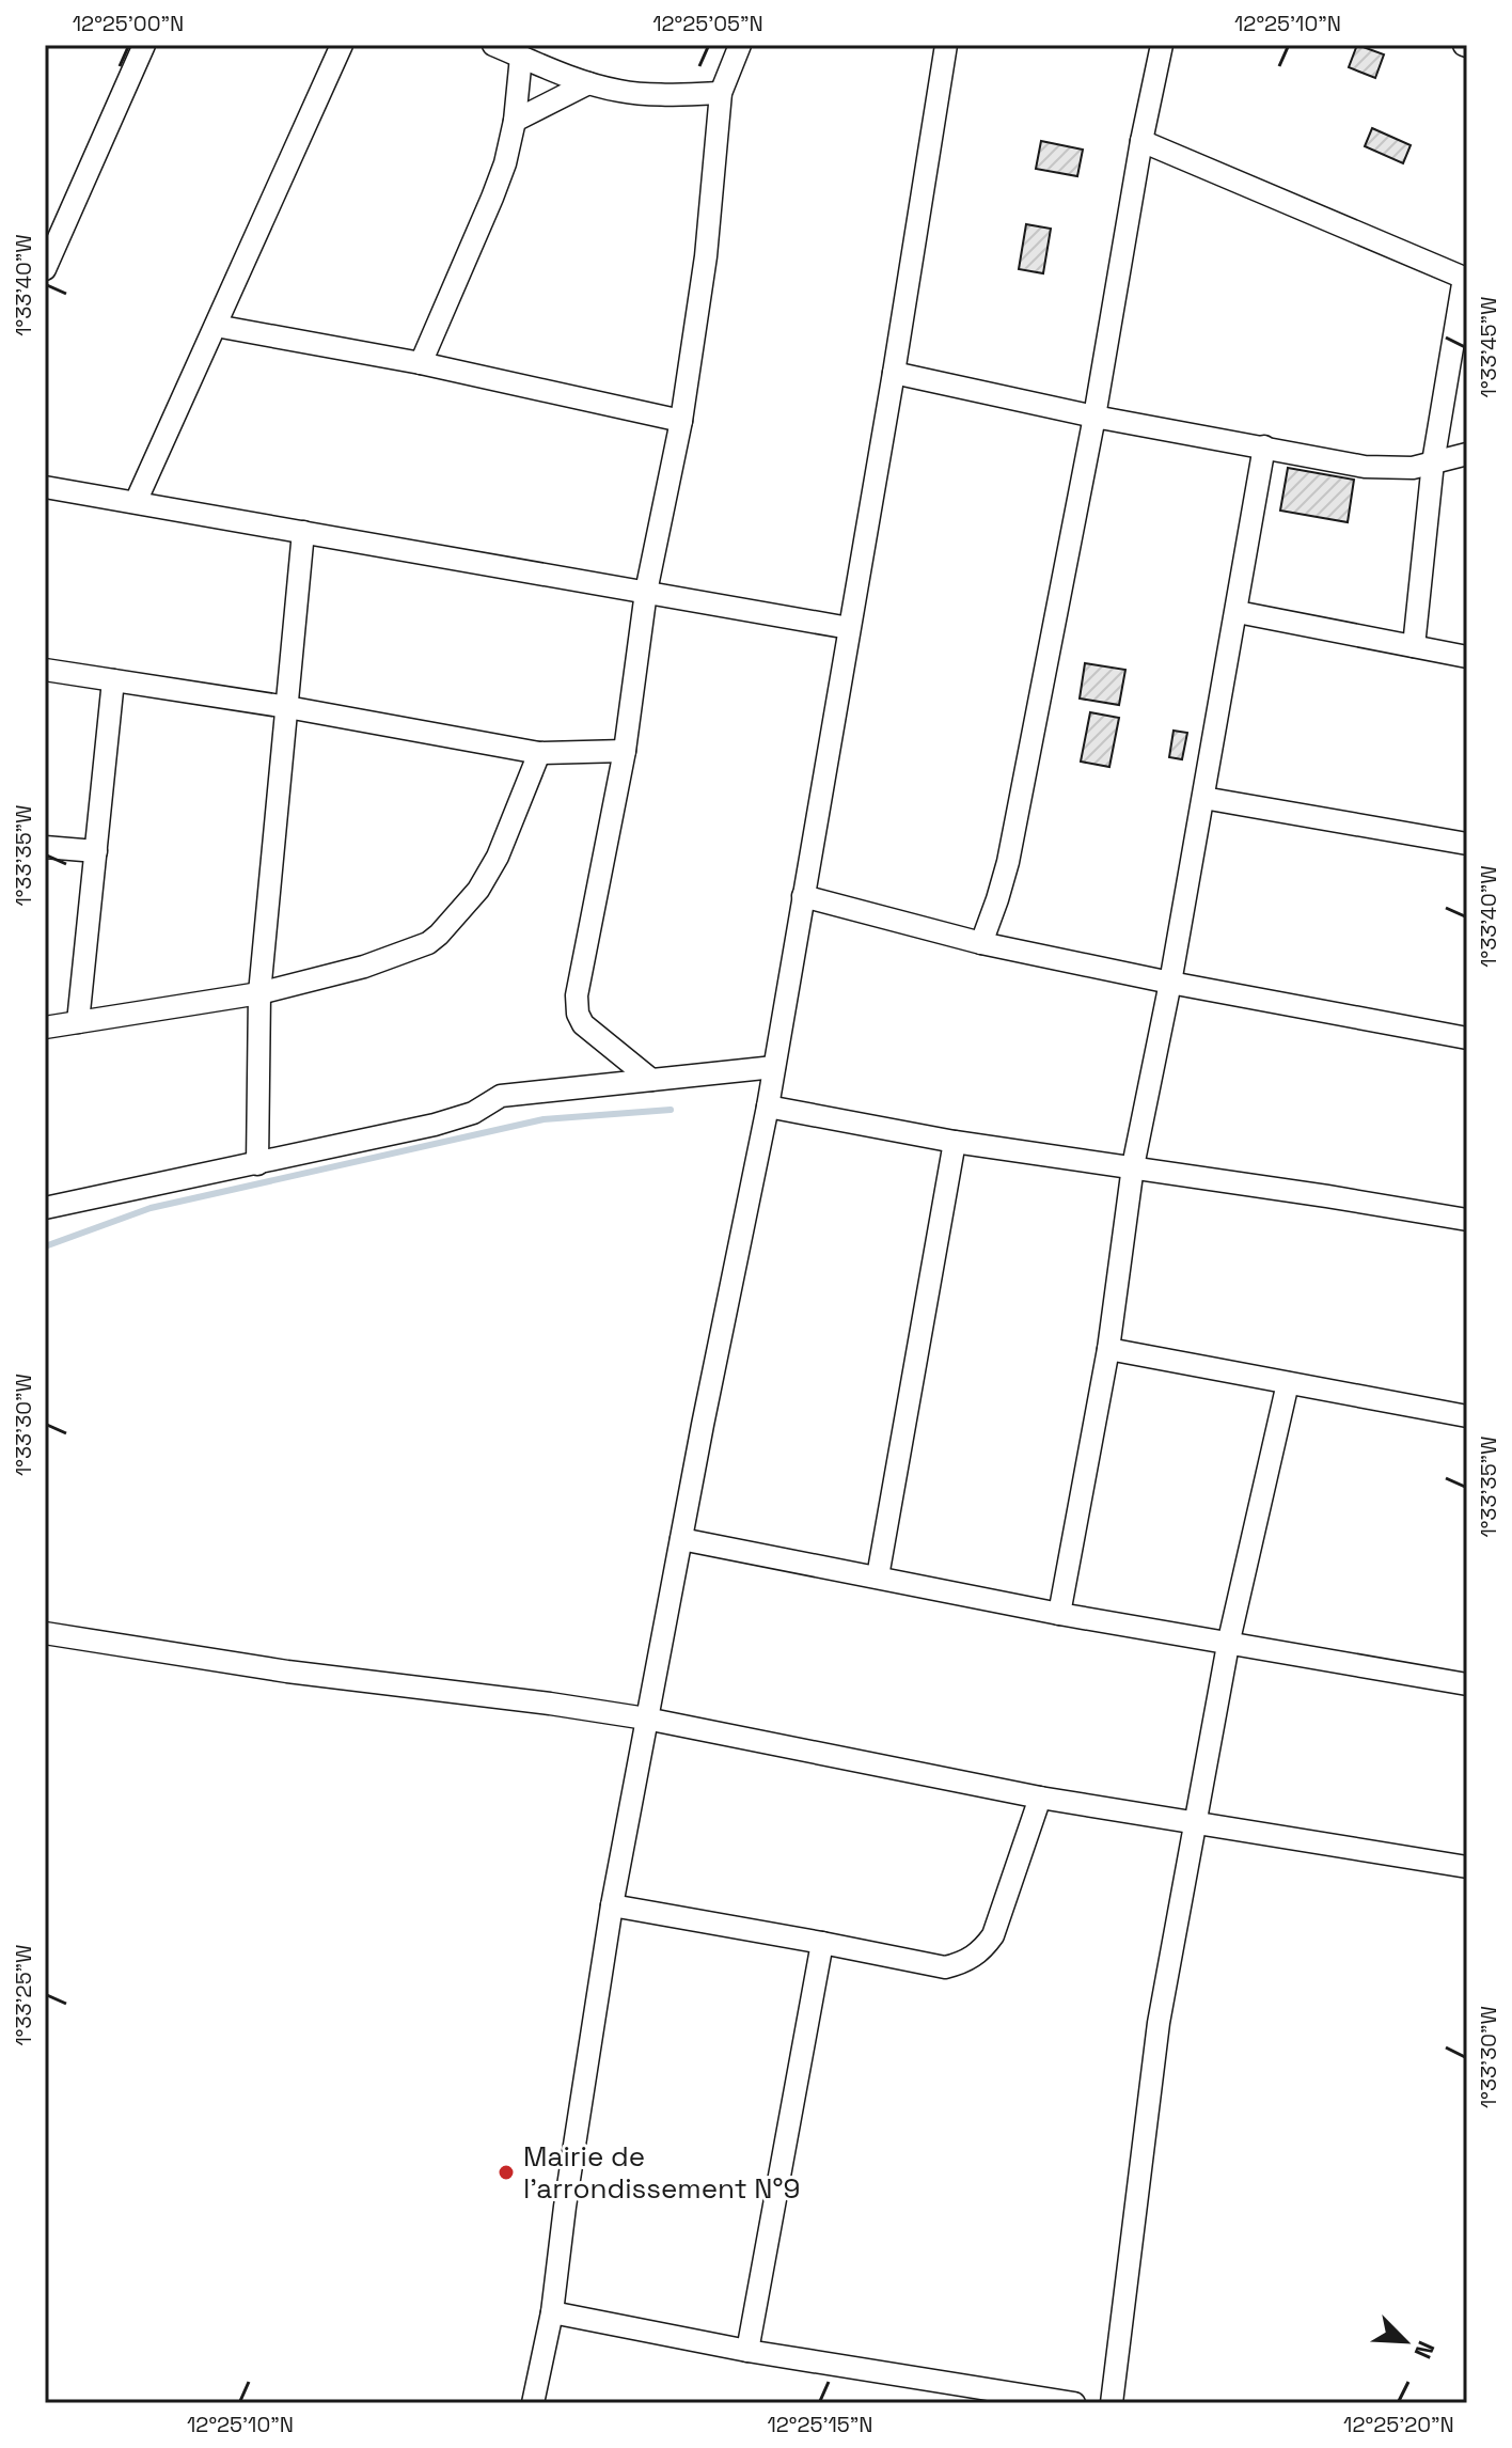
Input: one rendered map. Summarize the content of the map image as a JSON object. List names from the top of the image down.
{
  "places": ["Mairie de l'arrondissement N°9"],
  "north": "bottom right",
  "coordinates": [
    "12°25'00\"N",
    "12°25'05\"N",
    "12°25'10\"N",
    "1°33'40\"W",
    "1°33'45\"W",
    "1°33'35\"W",
    "1°33'30\"W",
    "1°33'25\"W",
    "12°25'15\"N",
    "12°25'20\"N"
  ]
}
